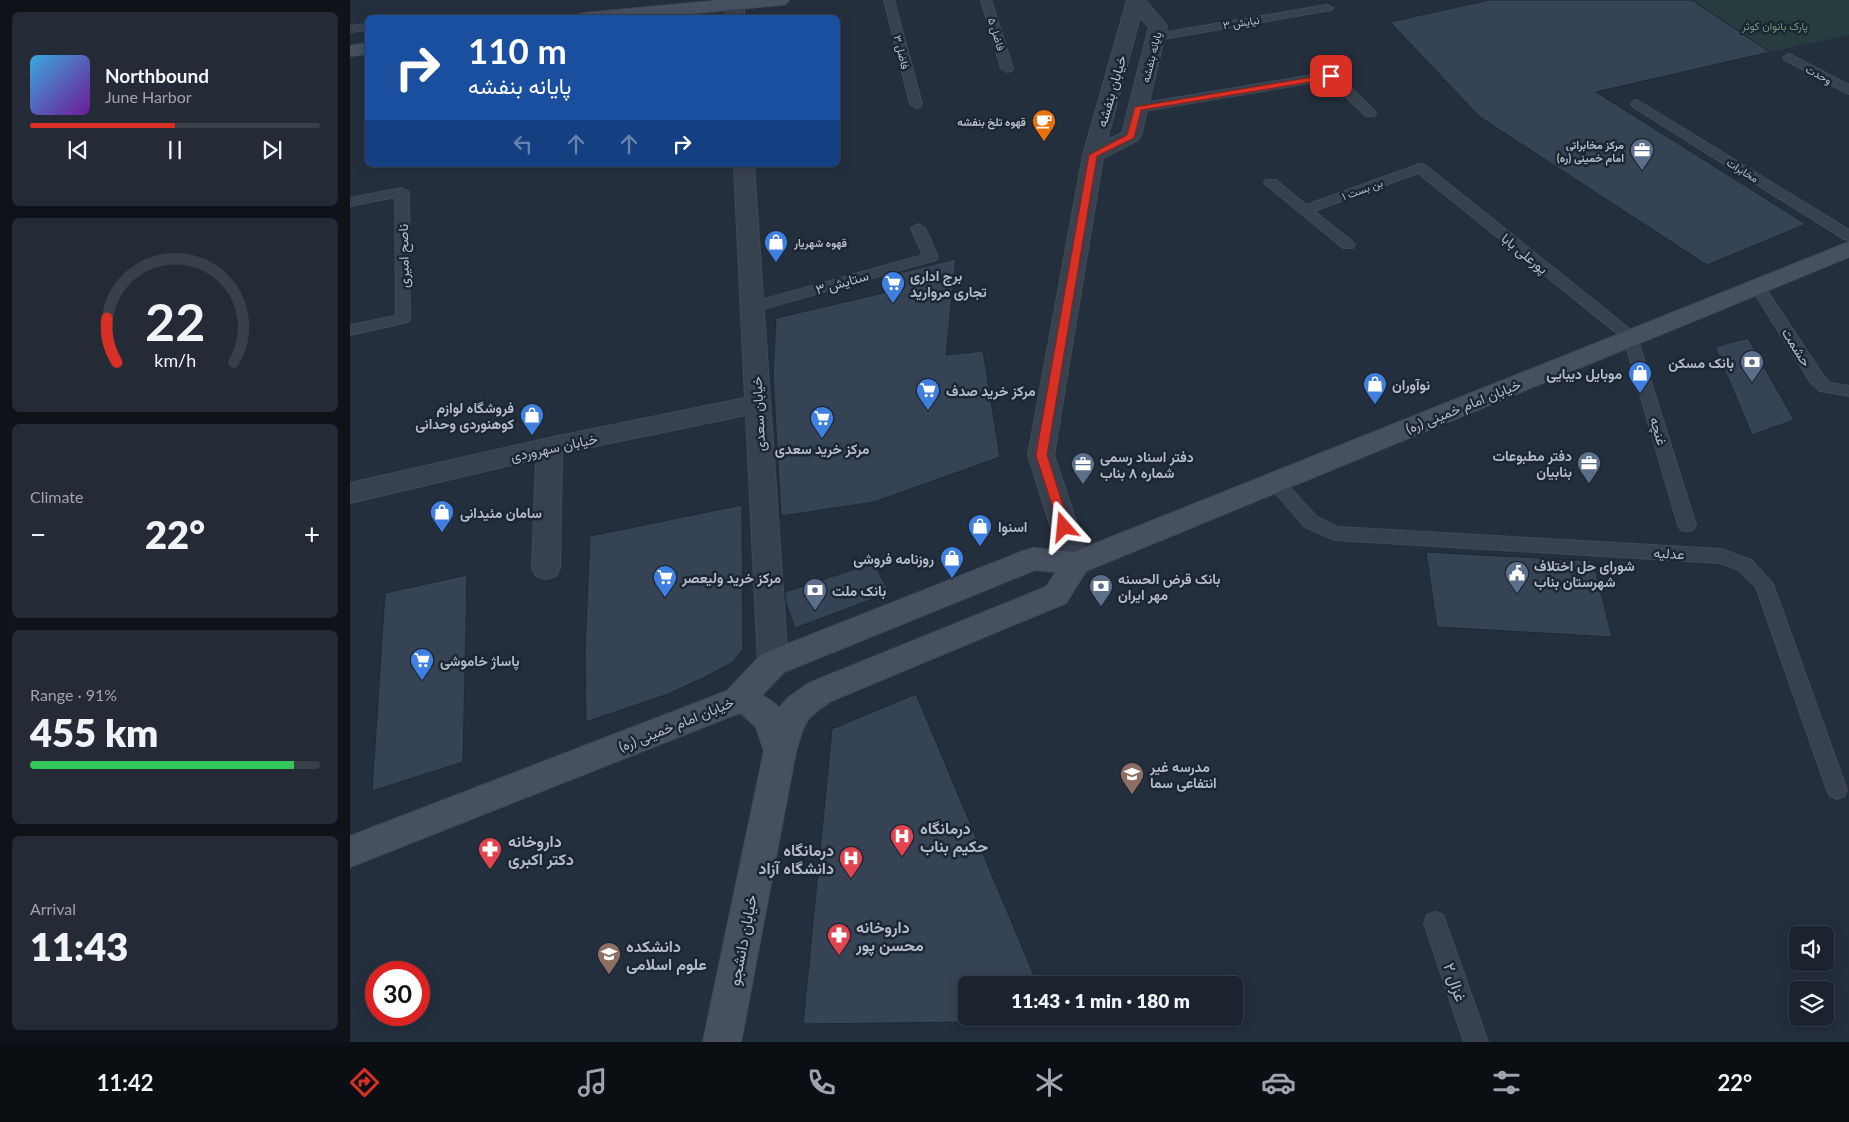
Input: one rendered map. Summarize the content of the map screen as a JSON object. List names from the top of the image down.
{
  "streets": {
    "main road": ["خیابان امام خمینی (ره)", "خیابان دانشجو"],
    "street": [
      "پایانه بنفشه",
      "خیابان بنفشه",
      "خیابان سعدی",
      "خیابان سهروردی"
    ],
    "lane": [
      "نیایش ۳",
      "فاضل ۵",
      "فاضل ۳",
      "وحدت",
      "مخابرات",
      "بن بست ۱",
      "پورعلی بابا",
      "ناصح امیری",
      "ستایش ۳",
      "حشمت",
      "غنچه",
      "عدلیه",
      "غزال ۲"
    ]
  },
  "crossings": [
    ["نیایش ۳", "پایانه بنفشه"],
    ["پایانه بنفشه", "خیابان بنفشه"],
    ["خیابان بنفشه", "خیابان امام خمینی (ره)"],
    ["خیابان بنفشه", "خیابان دانشجو"],
    ["بن بست ۱", "پورعلی بابا"],
    ["پورعلی بابا", "خیابان امام خمینی (ره)"],
    ["پورعلی بابا", "غنچه"],
    ["ستایش ۳", "خیابان سعدی"],
    ["حشمت", "خیابان امام خمینی (ره)"],
    ["خیابان امام خمینی (ره)", "خیابان سعدی"],
    ["خیابان امام خمینی (ره)", "غنچه"],
    ["خیابان امام خمینی (ره)", "عدلیه"],
    ["خیابان امام خمینی (ره)", "خیابان دانشجو"],
    ["خیابان سعدی", "خیابان سهروردی"]
  ],
  "parks": ["پارک بانوان کوثر"],
  "places": {
    "cafe": ["قهوه تلخ بنفشه"],
    "office": ["مرکز مخابراتی امام خمینی (ره)", "دفتر مطبوعات بنابیان", "دفتر اسناد رسمی شماره ۸ بناب"],
    "shop": [
      "قهوه شهریار",
      "موبایل دیبایی",
      "نوآوران",
      "فروشگاه لوازم کوهنوردی وحدانی",
      "سامان مئیدانی",
      "اسنوا",
      "روزنامه فروشی"
    ],
    "supermarket": [
      "برج اداری تجاری مروارید",
      "مرکز خرید صدف",
      "مرکز خرید سعدی",
      "مرکز خرید ولیعصر",
      "پاساژ خاموشی"
    ],
    "bank": ["بانک مسکن", "بانک قرض الحسنه مهر ایران", "بانک ملت"],
    "public building": ["شورای حل اختلاف شهرستان بناب"],
    "school or university": ["مدرسه غیر انتفاعی سما", "دانشکده علوم اسلامی"],
    "hospital": ["درمانگاه حکیم بناب", "درمانگاه دانشگاه آزاد"],
    "pharmacy": ["داروخانه دکتر اکبری", "داروخانه محسن پور"]
  },
  "page": {
    "turn": ["110 m", "پایانه بنفشه"],
    "song": ["Northbound", "June Harbor"],
    "tile": [
      "Climate",
      ["Range · 91%", "455 km"],
      ["Arrival", "11:43"]
    ],
    "heat": ["−", "22°", "+"],
    "limit": "30",
    "trip": "11:43 · 1 min · 180 m",
    "tabs": ["11:42", "22°"],
    "gauge": ["22", "km/h"]
  }
}
